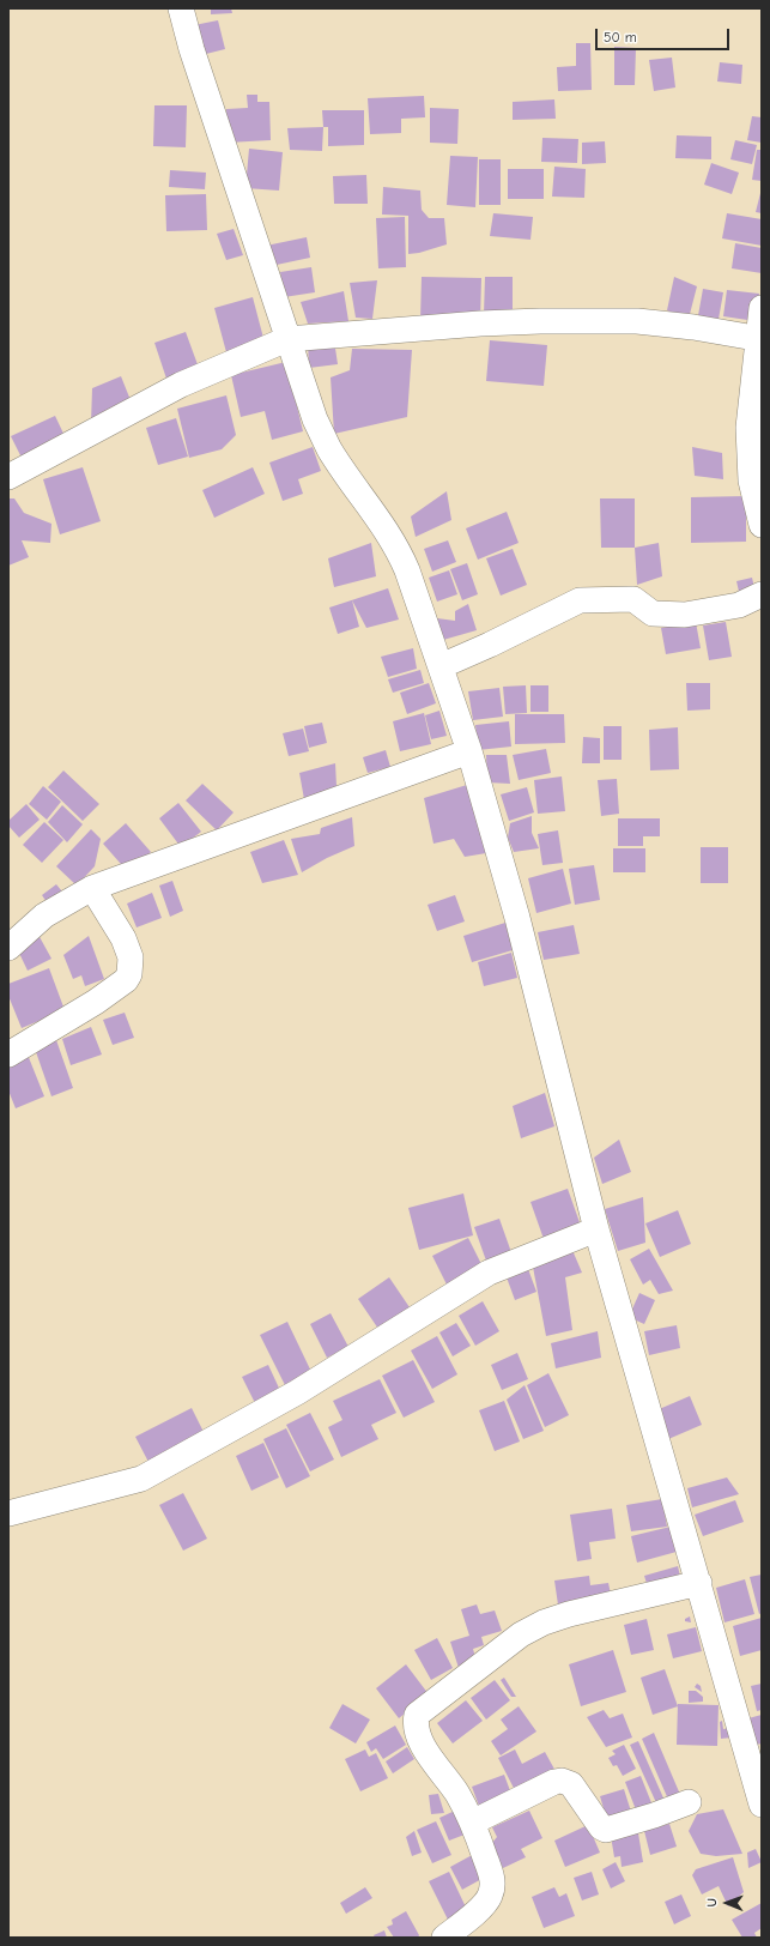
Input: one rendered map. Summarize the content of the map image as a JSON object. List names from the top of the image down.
{
  "scale_bar": "50 m",
  "north": "left"
}
